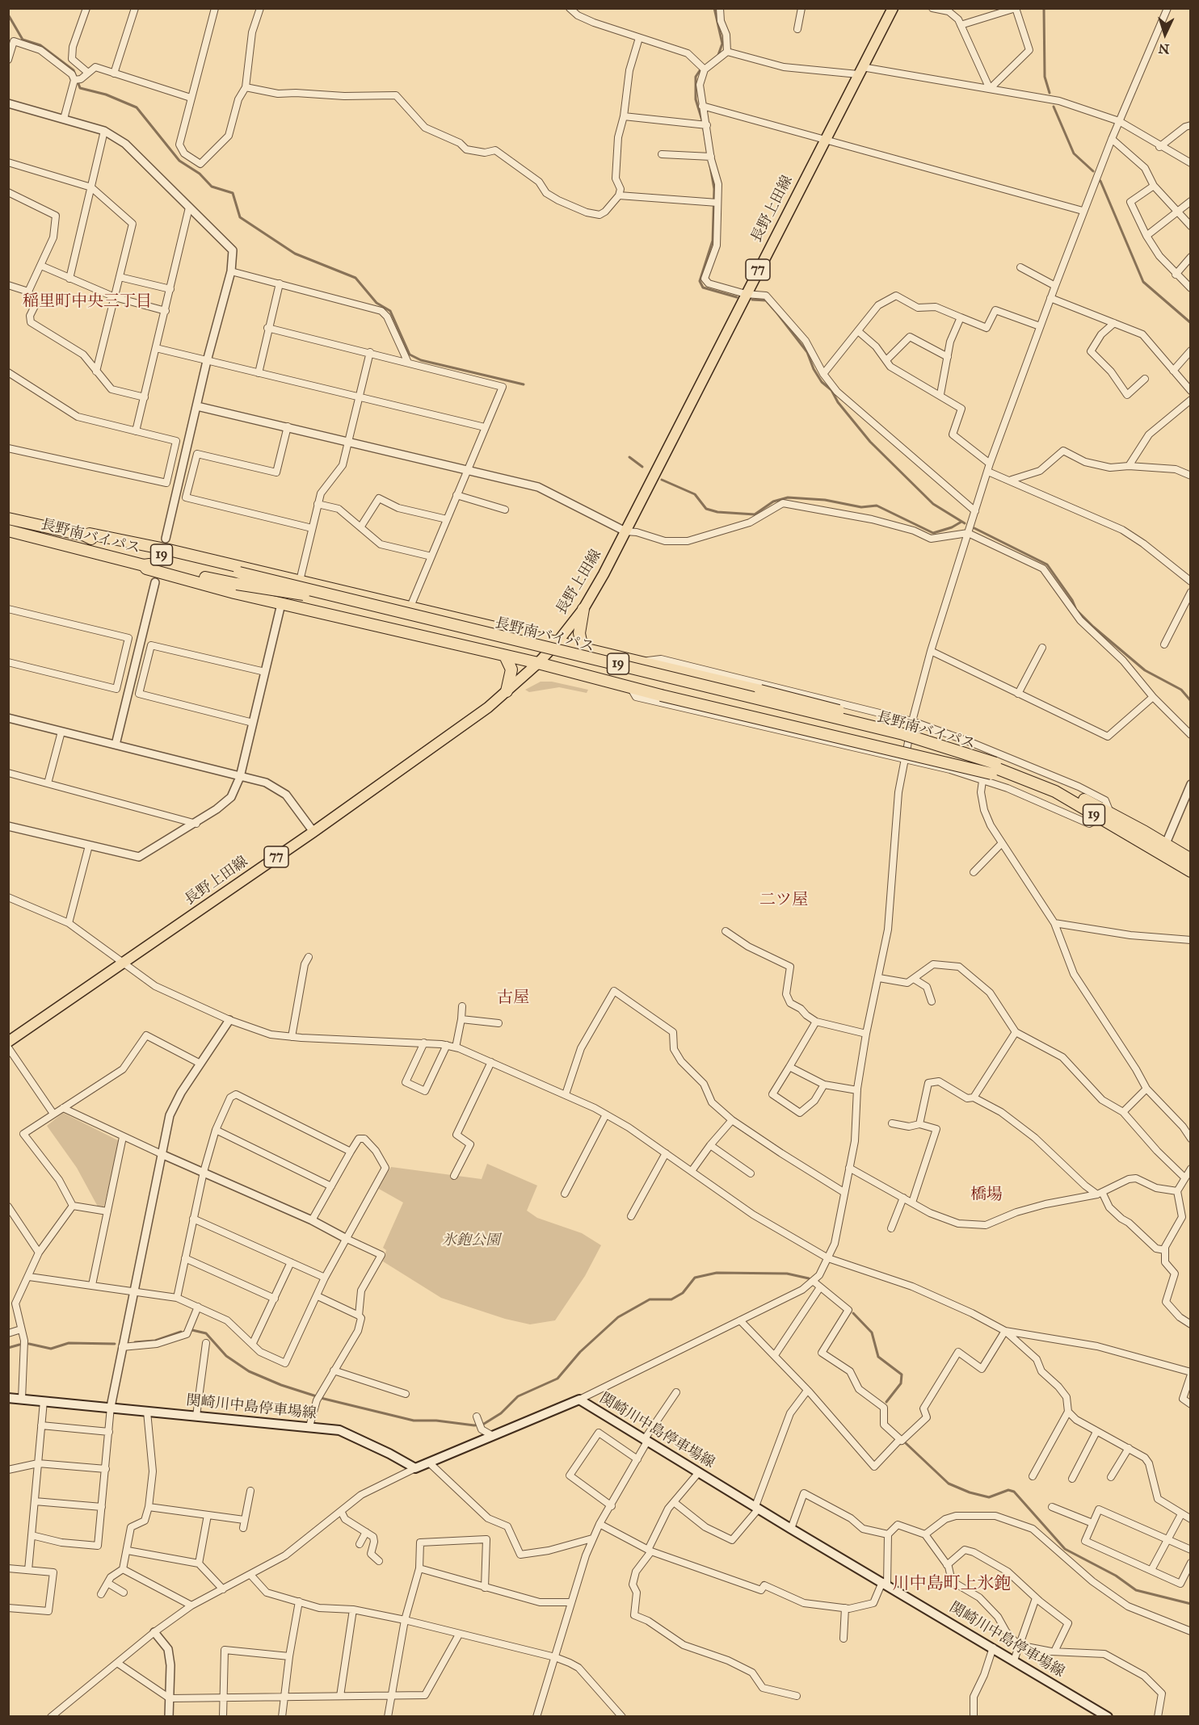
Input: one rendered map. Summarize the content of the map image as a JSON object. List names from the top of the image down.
{
  "streets": {
    "highway": ["長野南バイパス", "19"],
    "main road": ["長野上田線", "77", "関崎川中島停車場線"]
  },
  "crossings": [
    ["長野上田線", "19"],
    ["長野南バイパス", "19"]
  ],
  "districts": [
    "稲里町中央三丁目",
    "二ツ屋",
    "古屋",
    "橋場",
    "川中島町上氷鉋"
  ],
  "parks": ["氷鉋公園"],
  "north": "bottom"
}
